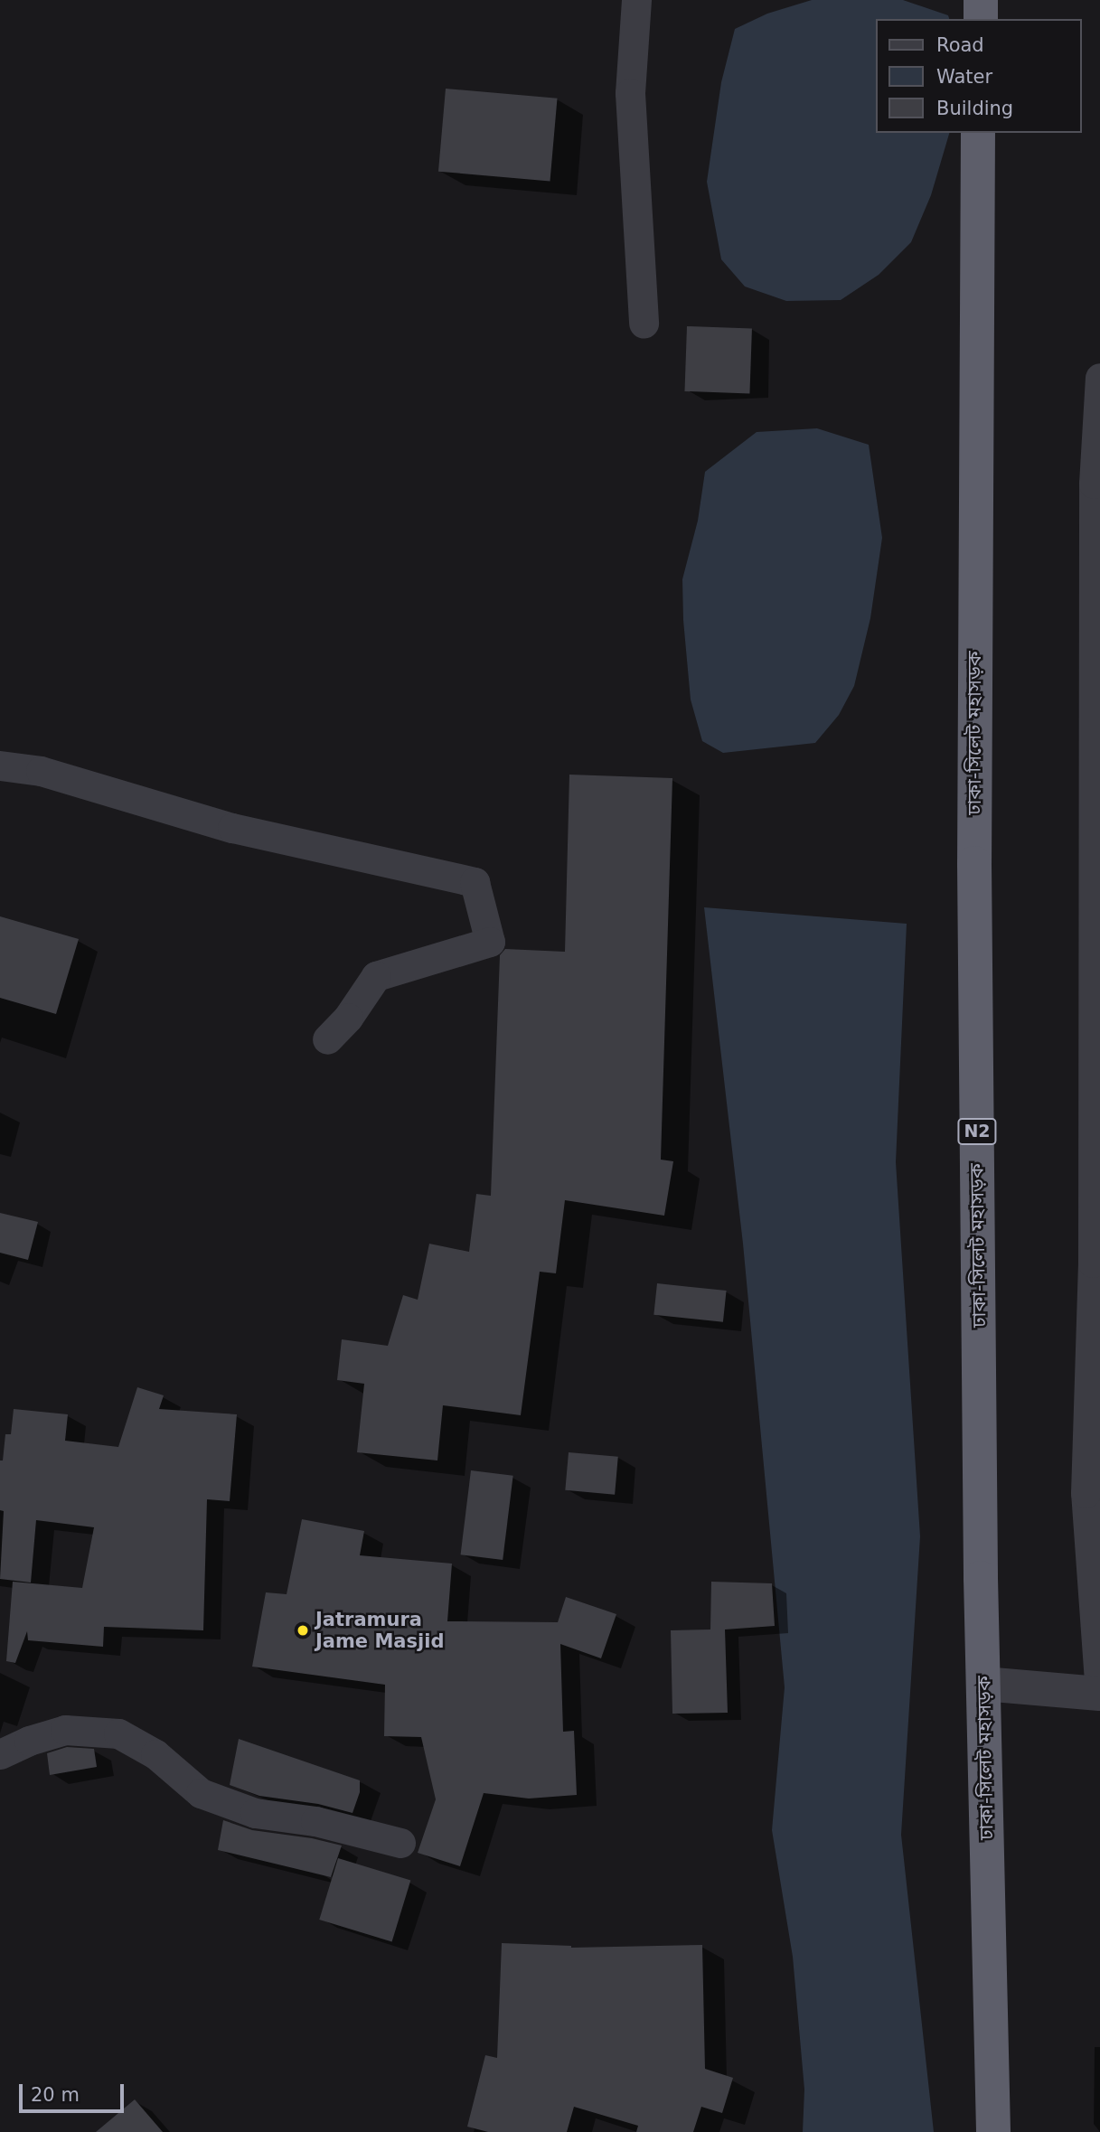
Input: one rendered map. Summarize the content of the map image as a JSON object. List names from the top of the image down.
{
  "streets": {
    "highway": ["ঢাকা-সিলেট মহাসড়ক", "N2"]
  },
  "places": ["Jatramura Jame Masjid"],
  "legend": ["Road", "Water", "Building"],
  "scale_bar": "20 m"
}
